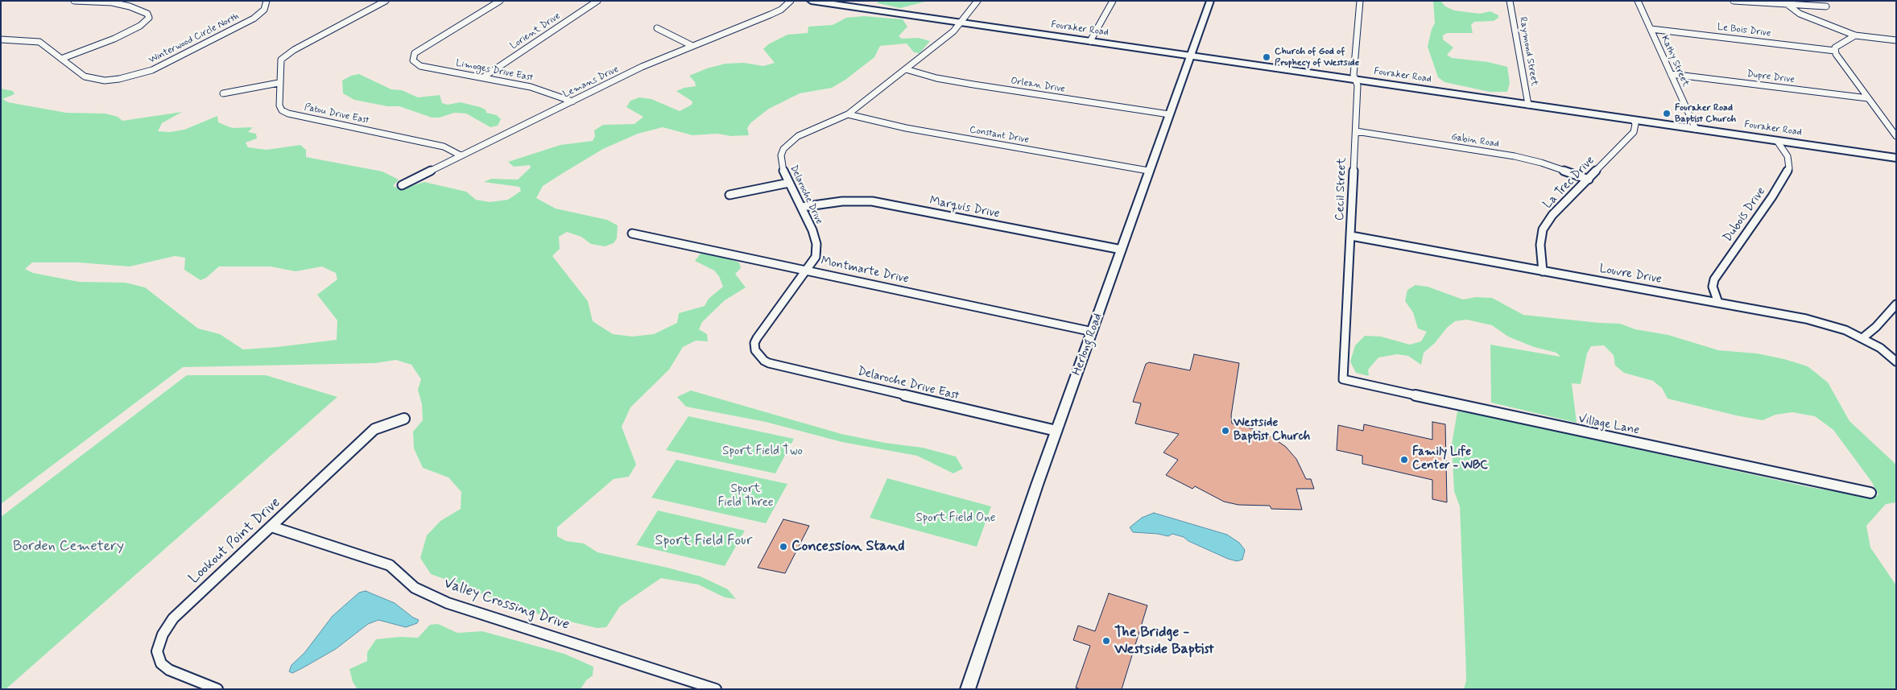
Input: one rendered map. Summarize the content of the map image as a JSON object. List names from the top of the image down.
{
  "streets": {
    "main road": ["Fouraker Road"],
    "street": [
      "Le Bois Drive",
      "Lorient Drive",
      "Winterwood Circle North",
      "Raymond Street",
      "Kathy Street",
      "Limoges Drive East",
      "Dupre Drive",
      "Lemans Drive",
      "Orlean Drive",
      "Patou Drive East",
      "Constant Drive",
      "Gabin Road",
      "La Trec Drive",
      "Cecil Street",
      "Delaroche Drive",
      "Marquis Drive",
      "Dubois Drive",
      "Montmarte Drive",
      "Louvre Drive",
      "Herlong Road",
      "Delaroche Drive East",
      "Village Lane",
      "Lookout Point Drive",
      "Valley Crossing Drive"
    ]
  },
  "crossings": [
    ["Fouraker Road", "Raymond Street"],
    ["Fouraker Road", "Kathy Street"],
    ["Fouraker Road", "La Trec Drive"],
    ["Fouraker Road", "Cecil Street"],
    ["Fouraker Road", "Delaroche Drive"],
    ["Fouraker Road", "Dubois Drive"],
    ["Fouraker Road", "Herlong Road"],
    ["Le Bois Drive", "Kathy Street"],
    ["Lorient Drive", "Limoges Drive East"],
    ["Kathy Street", "Dupre Drive"],
    ["Limoges Drive East", "Lemans Drive"],
    ["Lemans Drive", "Patou Drive East"],
    ["Orlean Drive", "Delaroche Drive"],
    ["Orlean Drive", "Herlong Road"],
    ["Constant Drive", "Delaroche Drive"],
    ["Constant Drive", "Herlong Road"],
    ["Gabin Road", "La Trec Drive"],
    ["Gabin Road", "Cecil Street"],
    ["La Trec Drive", "Louvre Drive"],
    ["Cecil Street", "Louvre Drive"],
    ["Cecil Street", "Village Lane"],
    ["Delaroche Drive", "Marquis Drive"],
    ["Delaroche Drive", "Montmarte Drive"],
    ["Delaroche Drive", "Delaroche Drive East"],
    ["Marquis Drive", "Herlong Road"],
    ["Dubois Drive", "Louvre Drive"],
    ["Montmarte Drive", "Herlong Road"],
    ["Herlong Road", "Delaroche Drive East"],
    ["Lookout Point Drive", "Valley Crossing Drive"]
  ],
  "parks": [
    "Sport Field Two",
    "Sport Field Three",
    "Sport Field One",
    "Sport Field Four",
    "Borden Cemetery"
  ],
  "places": [
    "Church of God of Prophecy of Westside",
    "Fouraker Road Baptist Church",
    "Westside Baptist Church",
    "Family Life Center - WBC",
    "Concession Stand",
    "The Bridge - Westside Baptist"
  ]
}
